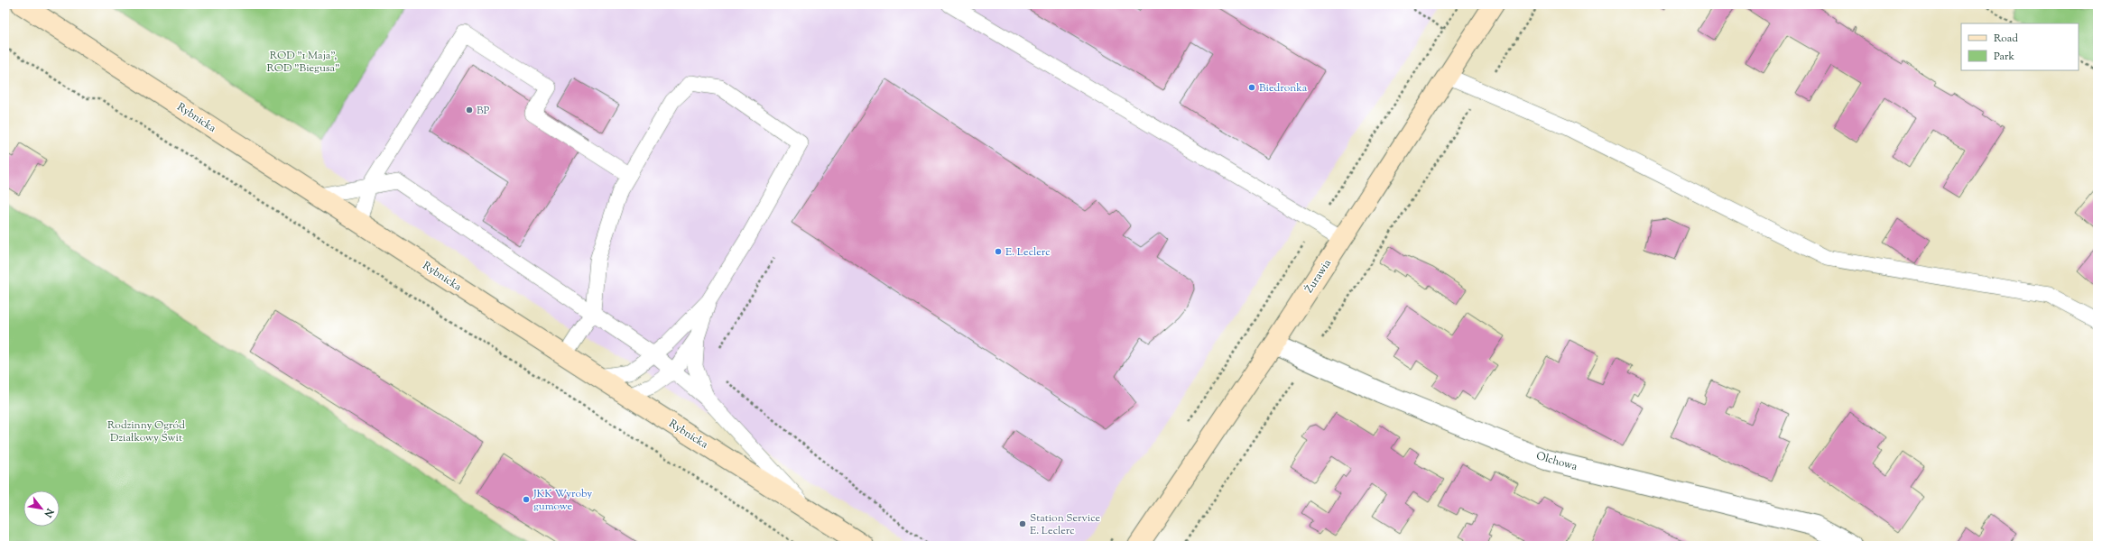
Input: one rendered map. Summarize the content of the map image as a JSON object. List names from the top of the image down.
{
  "streets": {
    "main road": ["Rybnicka", "Żurawia"],
    "street": ["Olchowa"]
  },
  "crossings": [
    ["Żurawia", "Olchowa"]
  ],
  "parks": ["ROD \"1 Maja\", ROD \"Biegusa\"", "Rodzinny Ogród Działkowy Świt"],
  "places": [
    "Biedronka",
    "BP",
    "E. Leclerc",
    "JKK Wyroby gumowe",
    "Station Service E. Leclerc"
  ],
  "legend": ["Road", "Park"],
  "north": "bottom right"
}
